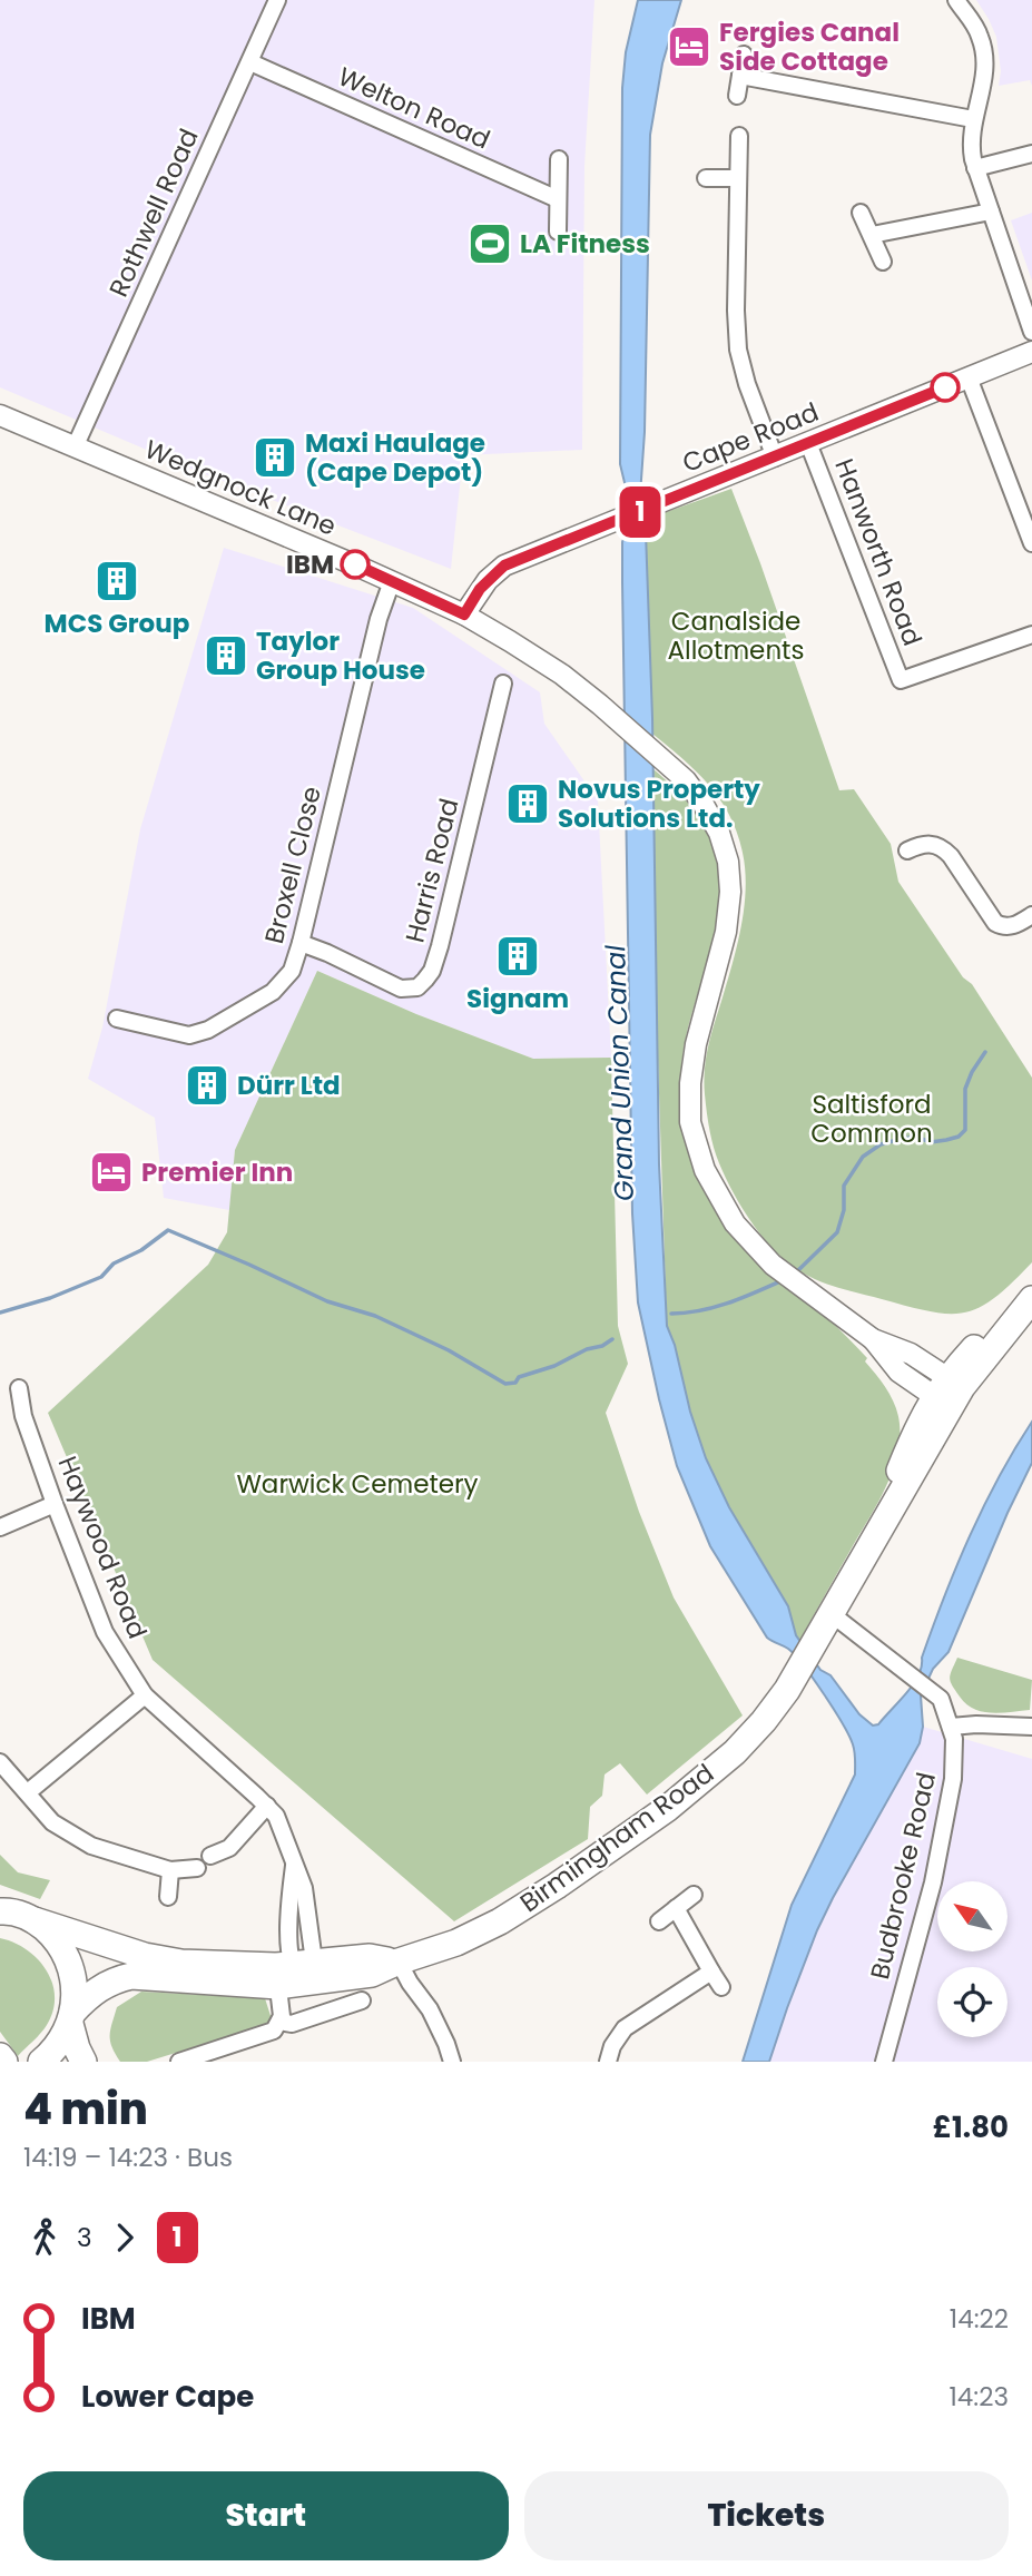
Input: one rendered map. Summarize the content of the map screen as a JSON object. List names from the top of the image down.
{
  "streets": {
    "main road": ["Birmingham Road"],
    "street": [
      "Welton Road",
      "Rothwell Road",
      "Cape Road",
      "Wedgnock Lane",
      "Hanworth Road",
      "Broxell Close",
      "Harris Road",
      "Haywood Road",
      "Budbrooke Road"
    ]
  },
  "crossings": [
    ["Welton Road", "Rothwell Road"],
    ["Rothwell Road", "Wedgnock Lane"],
    ["Cape Road", "Wedgnock Lane"],
    ["Cape Road", "Hanworth Road"],
    ["Wedgnock Lane", "Broxell Close"],
    ["Wedgnock Lane", "Birmingham Road"],
    ["Broxell Close", "Harris Road"],
    ["Haywood Road", "Birmingham Road"],
    ["Birmingham Road", "Budbrooke Road"]
  ],
  "water": ["Grand Union Canal"],
  "parks": ["Canalside Allotments", "Saltisford Common", "Warwick Cemetery"],
  "places": {
    "hotel": ["Fergies Canal Side Cottage", "Premier Inn"],
    "sports": ["LA Fitness"],
    "building": [
      "Maxi Haulage (Cape Depot)",
      "MCS Group",
      "Taylor Group House",
      "Novus Property Solutions Ltd.",
      "Signam",
      "Dürr Ltd"
    ],
    "other": ["IBM"]
  },
  "lines": ["bus line 1"],
  "north": "top left",
  "page": {
    "on_map": "1",
    "heading": ["4 min", "14:19 – 14:23 · Bus", "£1.80"],
    "legs": ["3", "1"],
    "list": [
      {
        "name": "IBM",
        "value": "14:22"
      },
      {
        "name": "Lower Cape",
        "value": "14:23"
      }
    ],
    "buttons": ["Start", "Tickets"]
  }
}
